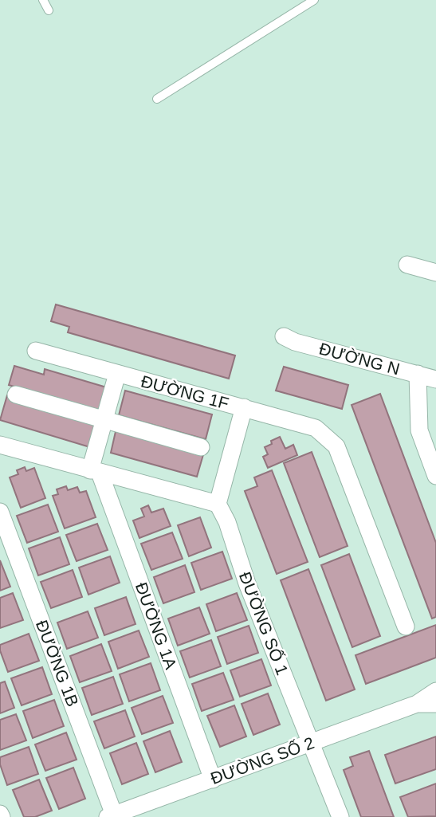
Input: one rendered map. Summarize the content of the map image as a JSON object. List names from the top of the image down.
{
  "streets": {
    "street": [
      "ĐƯỜNG N",
      "ĐƯỜNG 1F",
      "ĐƯỜNG SỐ 1",
      "ĐƯỜNG 1A",
      "ĐƯỜNG 1B",
      "ĐƯỜNG SỐ 2"
    ]
  },
  "crossings": [
    ["ĐƯỜNG SỐ 1", "ĐƯỜNG SỐ 2"],
    ["ĐƯỜNG 1A", "ĐƯỜNG SỐ 2"],
    ["ĐƯỜNG 1B", "ĐƯỜNG SỐ 2"]
  ]
}
